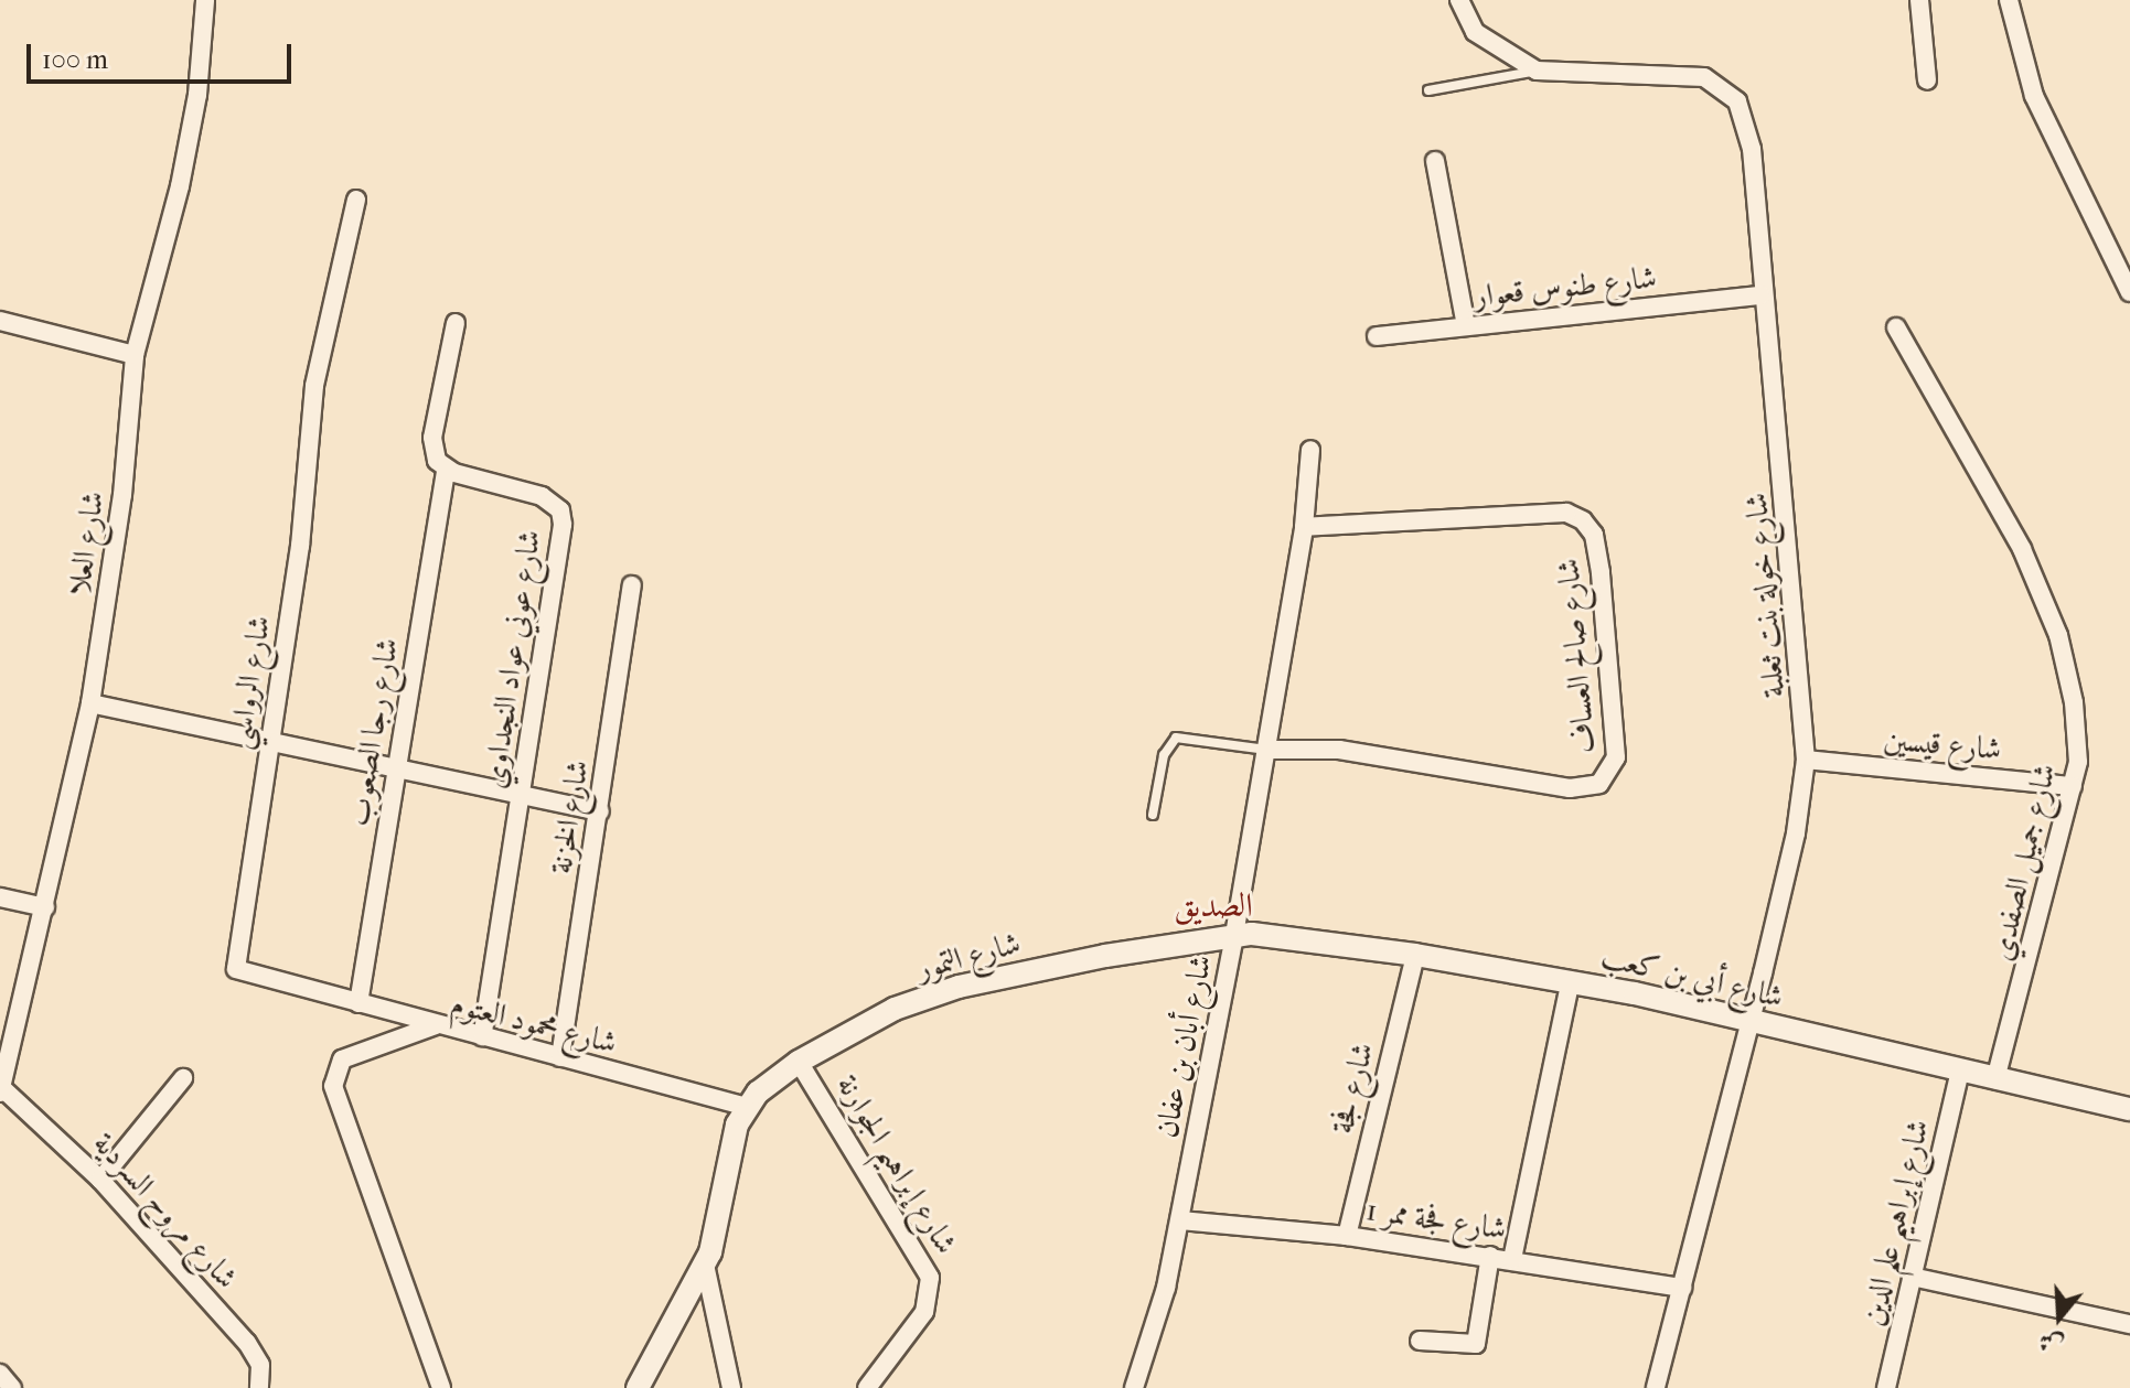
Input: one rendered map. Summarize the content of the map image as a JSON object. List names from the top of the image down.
{
  "streets": {
    "street": [
      "شارع طنوس قعوار",
      "شارع العلا",
      "شارع خولة بنت ثعلبة",
      "شارع صالح العساف",
      "شارع عوني عواد النجداوي",
      "شارع الرواسي",
      "شارع رجا الصعوب",
      "شارع قيسين",
      "شارع الخزنة",
      "شارع جميل الصفدي",
      "شارع التمور",
      "شارع أبي بن كعب",
      "شارع محمود العتوم",
      "شارع أبان بن عفان",
      "شارع فجة",
      "شارع إبراهيم الجوارنة",
      "شارع مروح السردية",
      "شارع فجة ممر 1",
      "شارع إبراهيم علم الدين"
    ]
  },
  "crossings": [
    ["شارع طنوس قعوار", "شارع خولة بنت ثعلبة"],
    ["شارع العلا", "شارع مروح السردية"],
    ["شارع خولة بنت ثعلبة", "شارع قيسين"],
    ["شارع خولة بنت ثعلبة", "شارع أبي بن كعب"],
    ["شارع خولة بنت ثعلبة", "شارع فجة ممر 1"],
    ["شارع صالح العساف", "شارع أبان بن عفان"],
    ["شارع عوني عواد النجداوي", "شارع رجا الصعوب"],
    ["شارع عوني عواد النجداوي", "شارع محمود العتوم"],
    ["شارع الرواسي", "شارع رجا الصعوب"],
    ["شارع الرواسي", "شارع محمود العتوم"],
    ["شارع قيسين", "شارع جميل الصفدي"],
    ["شارع الخزنة", "شارع محمود العتوم"],
    ["شارع جميل الصفدي", "شارع أبي بن كعب"],
    ["شارع التمور", "شارع أبي بن كعب"],
    ["شارع التمور", "شارع محمود العتوم"],
    ["شارع التمور", "شارع أبان بن عفان"],
    ["شارع التمور", "شارع إبراهيم الجوارنة"],
    ["شارع أبي بن كعب", "شارع أبان بن عفان"],
    ["شارع أبي بن كعب", "شارع فجة"],
    ["شارع أبي بن كعب", "شارع إبراهيم علم الدين"],
    ["شارع أبان بن عفان", "شارع فجة ممر 1"],
    ["شارع فجة", "شارع فجة ممر 1"]
  ],
  "districts": ["الصديق"],
  "scale_bar": "100 m",
  "north": "bottom"
}
